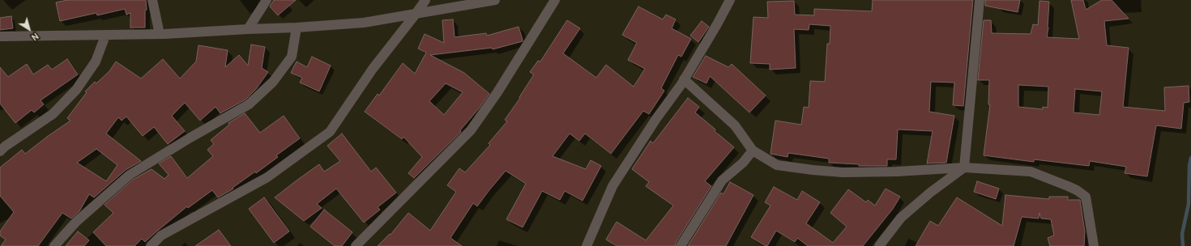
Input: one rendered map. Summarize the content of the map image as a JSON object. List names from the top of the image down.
{
  "north": "bottom right"
}
